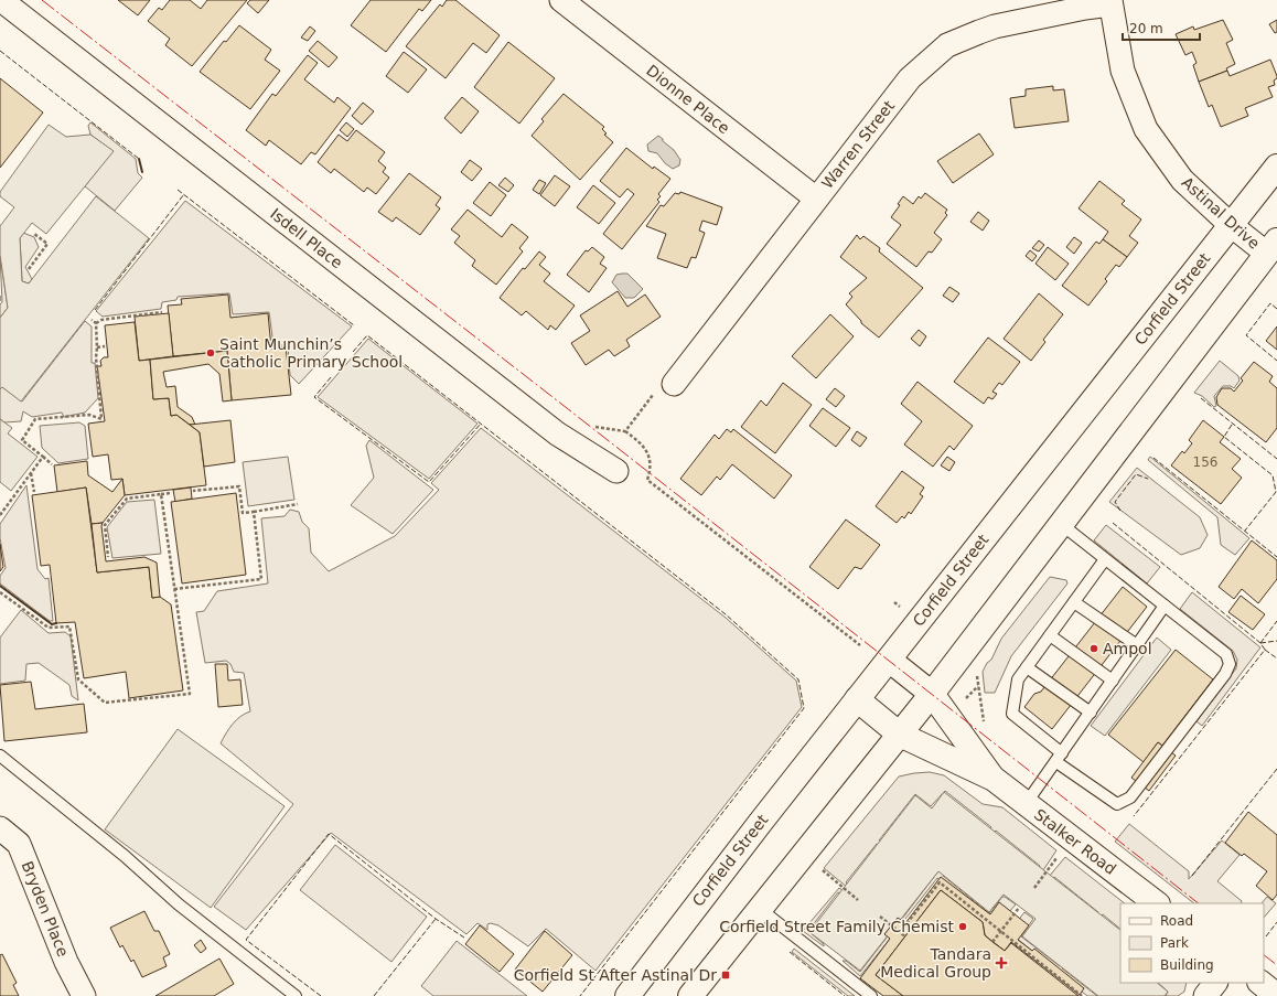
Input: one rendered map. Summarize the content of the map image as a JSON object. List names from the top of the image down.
{
  "streets": {
    "main road": ["Corfield Street", "Stalker Road"],
    "street": [
      "Dionne Place",
      "Warren Street",
      "Astinal Drive",
      "Isdell Place",
      "Bryden Place"
    ]
  },
  "crossings": [
    ["Dionne Place", "Warren Street"],
    ["Warren Street", "Astinal Drive"],
    ["Astinal Drive", "Corfield Street"],
    ["Corfield Street", "Stalker Road"]
  ],
  "places": {
    "other": ["Saint Munchin’s Catholic Primary School", "Ampol", "Corfield Street Family Chemist"],
    "health": ["Tandara Medical Group"],
    "transit": ["Corfield St After Astinal Dr"]
  },
  "house_numbers": ["156"],
  "legend": ["Road", "Park", "Building"],
  "scale_bar": "20 m"
}
